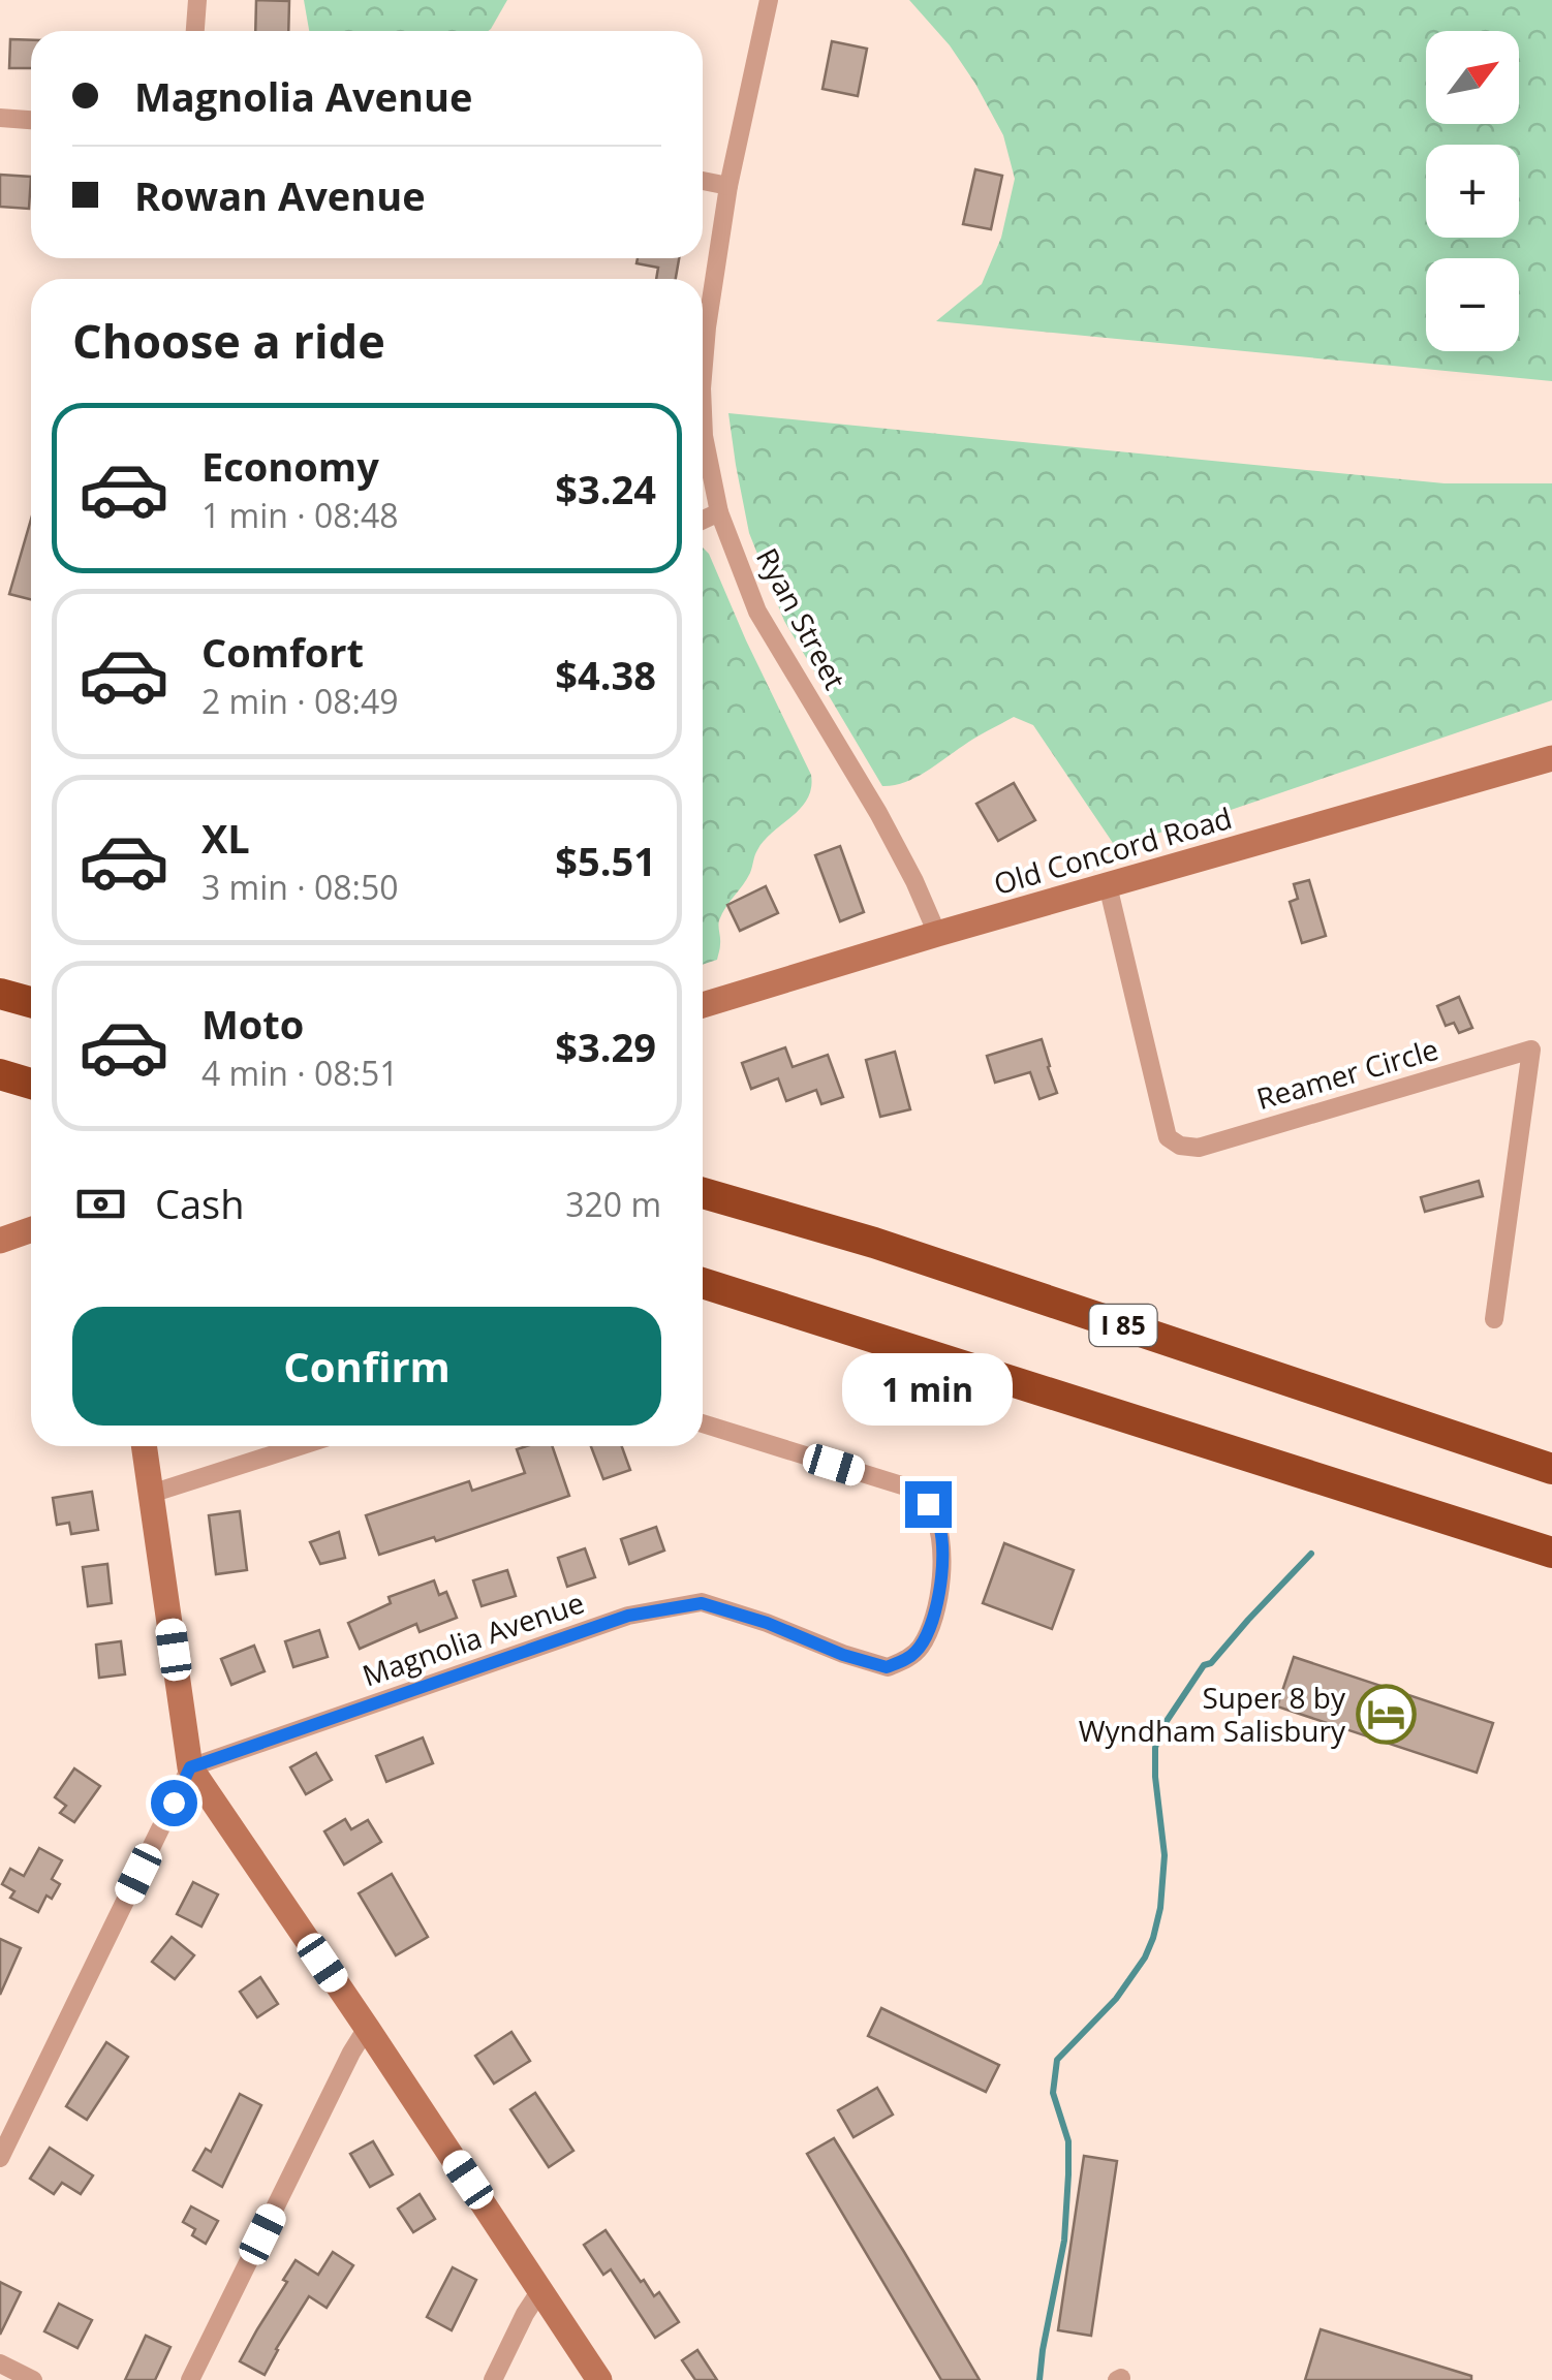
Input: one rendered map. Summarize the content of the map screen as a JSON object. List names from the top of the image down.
{
  "streets": {
    "highway": ["I 85"],
    "street": [
      "Ryan Street",
      "Old Concord Road",
      "Reamer Circle",
      "Magnolia Avenue"
    ]
  },
  "crossings": [
    ["Ryan Street", "Old Concord Road"],
    ["Old Concord Road", "Reamer Circle"]
  ],
  "places": {
    "hotel": ["Super 8 by Wyndham Salisbury"]
  },
  "north": "top right",
  "page": {
    "map_buttons": ["+", "−"],
    "banner": ["Magnolia Avenue", "Rowan Avenue"],
    "heading": "Choose a ride",
    "list": [
      {
        "name": "Economy",
        "note": "1 min · 08:48",
        "value": "$3.24"
      },
      {
        "name": "Comfort",
        "note": "2 min · 08:49",
        "value": "$4.38"
      },
      {
        "name": "XL",
        "note": "3 min · 08:50",
        "value": "$5.51"
      },
      {
        "name": "Moto",
        "note": "4 min · 08:51",
        "value": "$3.29"
      }
    ],
    "pay": ["Cash", "320 m"],
    "buttons": "Confirm",
    "bubble": "1 min"
  }
}
